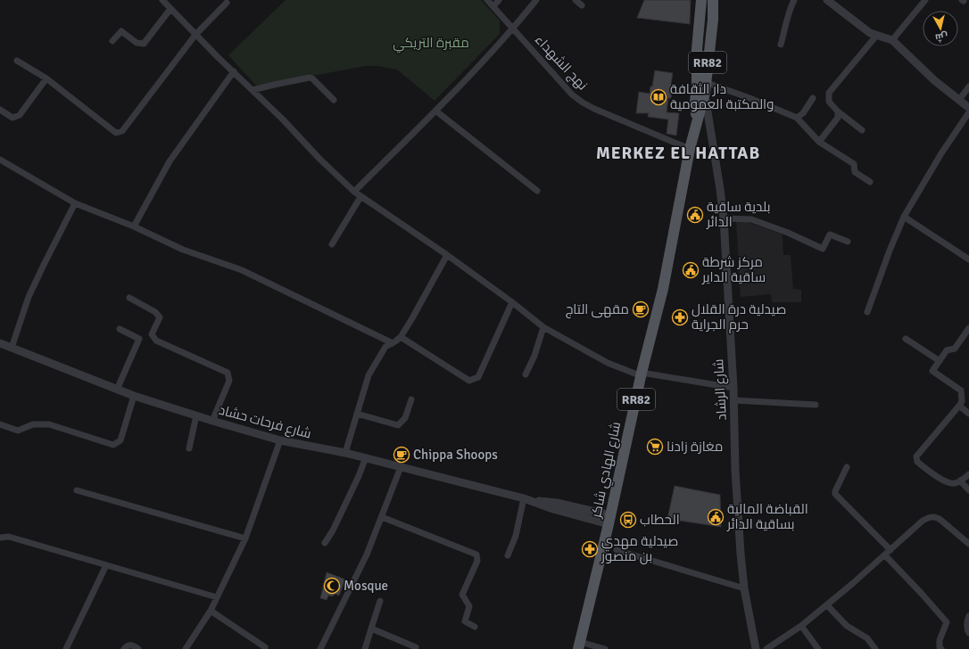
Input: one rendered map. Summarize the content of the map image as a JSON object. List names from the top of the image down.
{
  "streets": {
    "main road": ["RR82", "شارع الهادي شاكر"],
    "street": ["نهج الشهداء", "شارع الرشاد", "شارع فرحات حشاد"]
  },
  "crossings": [
    ["نهج الشهداء", "RR82"],
    ["نهج الشهداء", "شارع الهادي شاكر"],
    ["RR82", "شارع الرشاد"],
    ["RR82", "شارع الهادي شاكر"],
    ["شارع فرحات حشاد", "شارع الهادي شاكر"]
  ],
  "districts": ["MERKEZ EL HATTAB"],
  "parks": ["مقبرة التريكي"],
  "places": {
    "library": ["دار الثقافة والمكتبة العمومية"],
    "public building": ["بلدية ساقية الدائر", "مركز شرطة ساقية الداير", "القباضة المالية بساقية الدائر"],
    "cafe": ["مقهى التاج", "Chippa Shoops"],
    "pharmacy": ["صيدلية درة القلال حرم الجراية", "صيدلية مهدي بن منصور"],
    "supermarket": ["مغازة زادنا"],
    "bus stop": ["الحطاب"],
    "mosque": ["Mosque"]
  },
  "north": "bottom"
}
